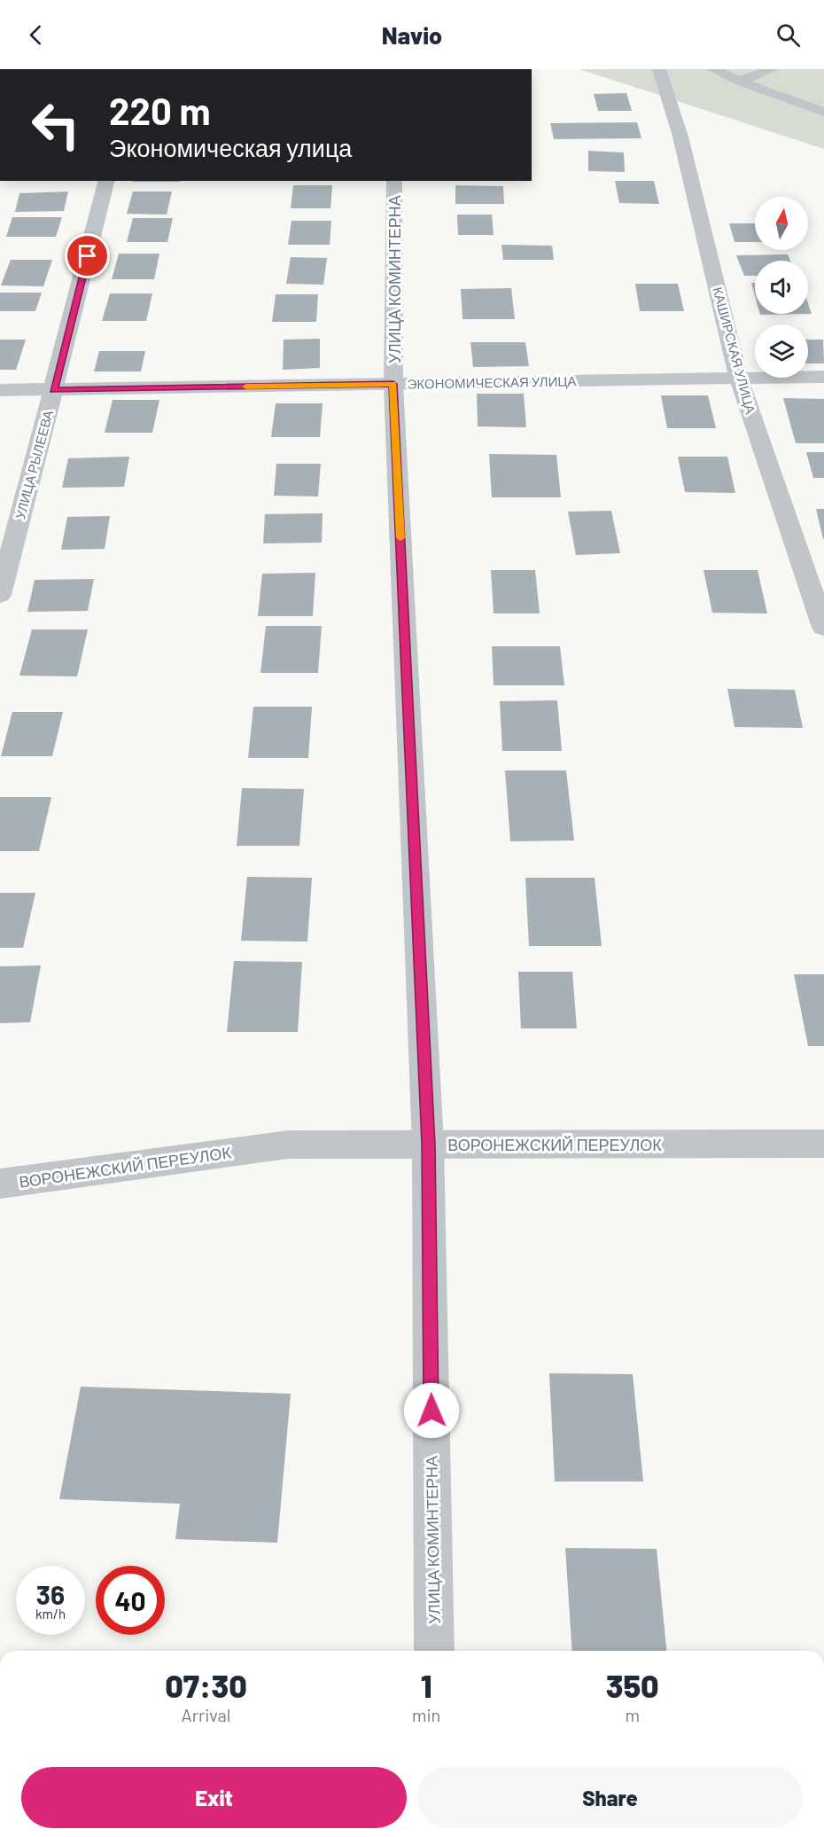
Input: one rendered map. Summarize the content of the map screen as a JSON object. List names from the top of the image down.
{
  "streets": {
    "street": [
      "УЛИЦА КОМИНТЕРНА",
      "КАШИРСКАЯ УЛИЦА",
      "ЭКОНОМИЧЕСКАЯ УЛИЦА",
      "УЛИЦА РЫЛЕЕВА",
      "ВОРОНЕЖСКИЙ ПЕРЕУЛОК"
    ]
  },
  "crossings": [
    ["УЛИЦА КОМИНТЕРНА", "ЭКОНОМИЧЕСКАЯ УЛИЦА"],
    ["УЛИЦА КОМИНТЕРНА", "ВОРОНЕЖСКИЙ ПЕРЕУЛОК"],
    ["КАШИРСКАЯ УЛИЦА", "ЭКОНОМИЧЕСКАЯ УЛИЦА"],
    ["ЭКОНОМИЧЕСКАЯ УЛИЦА", "УЛИЦА РЫЛЕЕВА"]
  ],
  "north": "top",
  "page": {
    "header": "Navio",
    "turn": ["220 m", "Экономическая улица"],
    "speed": "36 km/h",
    "limit": "40",
    "eta": [
      "07:30",
      "Arrival",
      "1",
      "min",
      "350",
      "m"
    ],
    "buttons": ["Exit", "Share"]
  }
}
